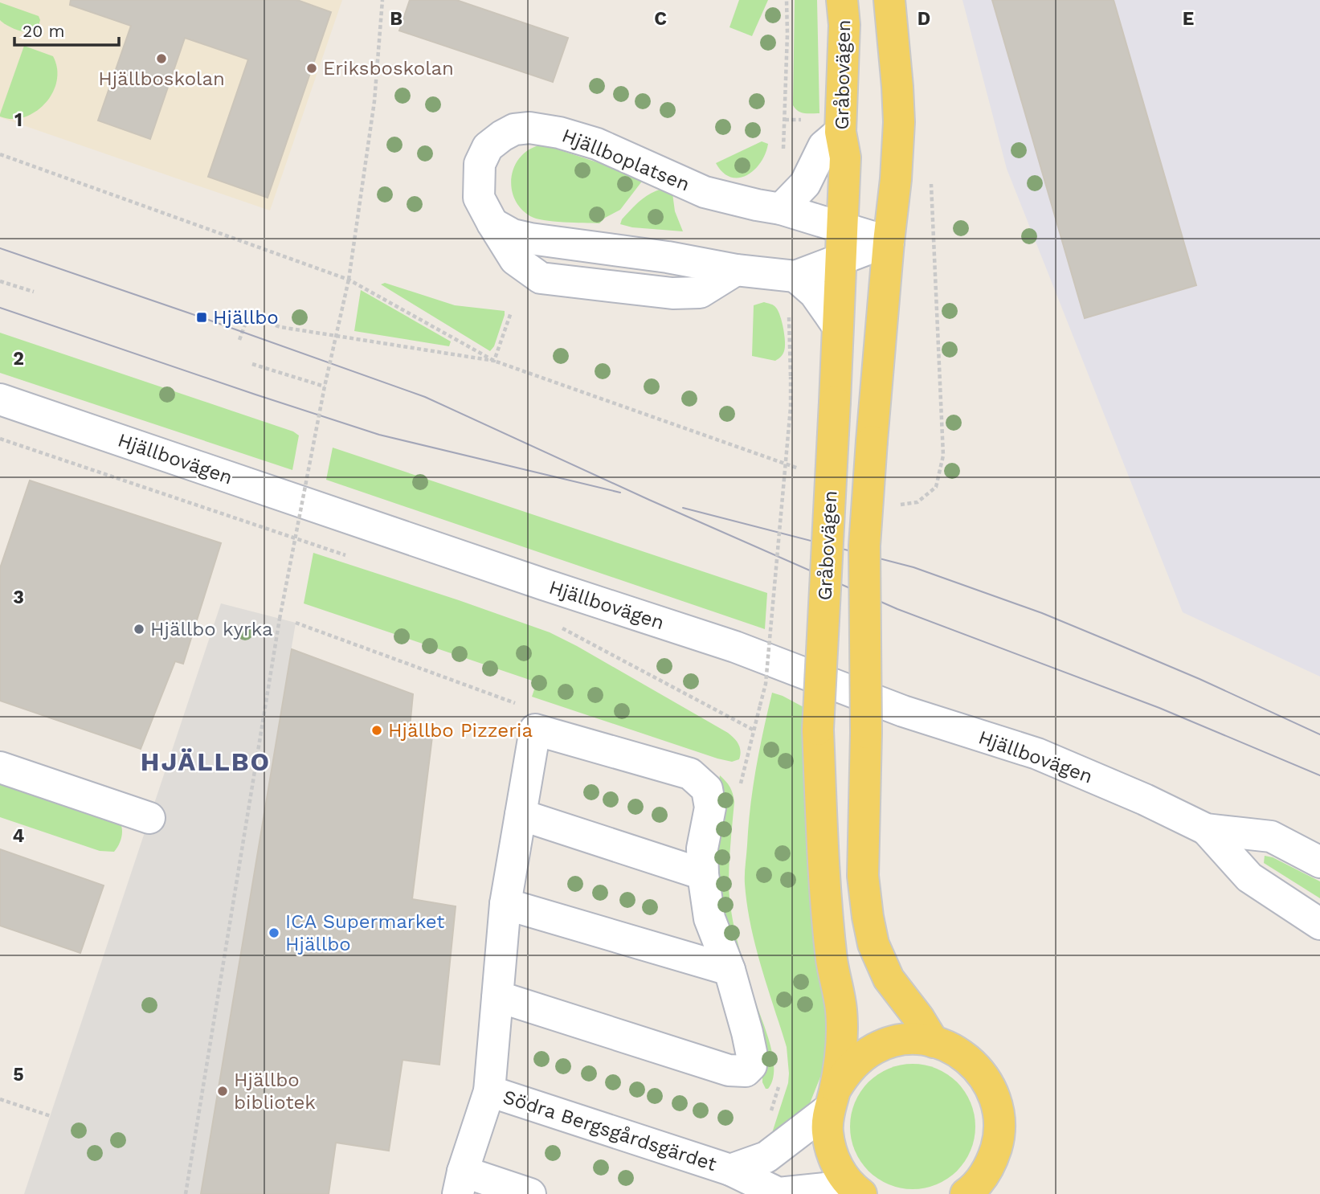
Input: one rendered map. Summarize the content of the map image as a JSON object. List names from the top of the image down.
{
  "streets": {
    "main road": ["Gråbovägen"],
    "street": ["Hjällboplatsen", "Hjällbovägen", "Södra Bergsgårdsgärdet"]
  },
  "crossings": [
    ["Gråbovägen", "Hjällboplatsen"],
    ["Gråbovägen", "Södra Bergsgårdsgärdet"]
  ],
  "districts": ["HJÄLLBO"],
  "places": {
    "other": [
      "Hjällboskolan",
      "Eriksboskolan",
      "Hjällbo kyrka",
      "Hjällbo Pizzeria",
      "ICA Supermarket Hjällbo",
      "Hjällbo bibliotek"
    ],
    "transit": ["Hjällbo"]
  },
  "scale_bar": "20 m",
  "grid": {
    "columns": [
      "B",
      "C",
      "D",
      "E"
    ],
    "rows": [
      "1",
      "2",
      "3",
      "4",
      "5"
    ]
  }
}
